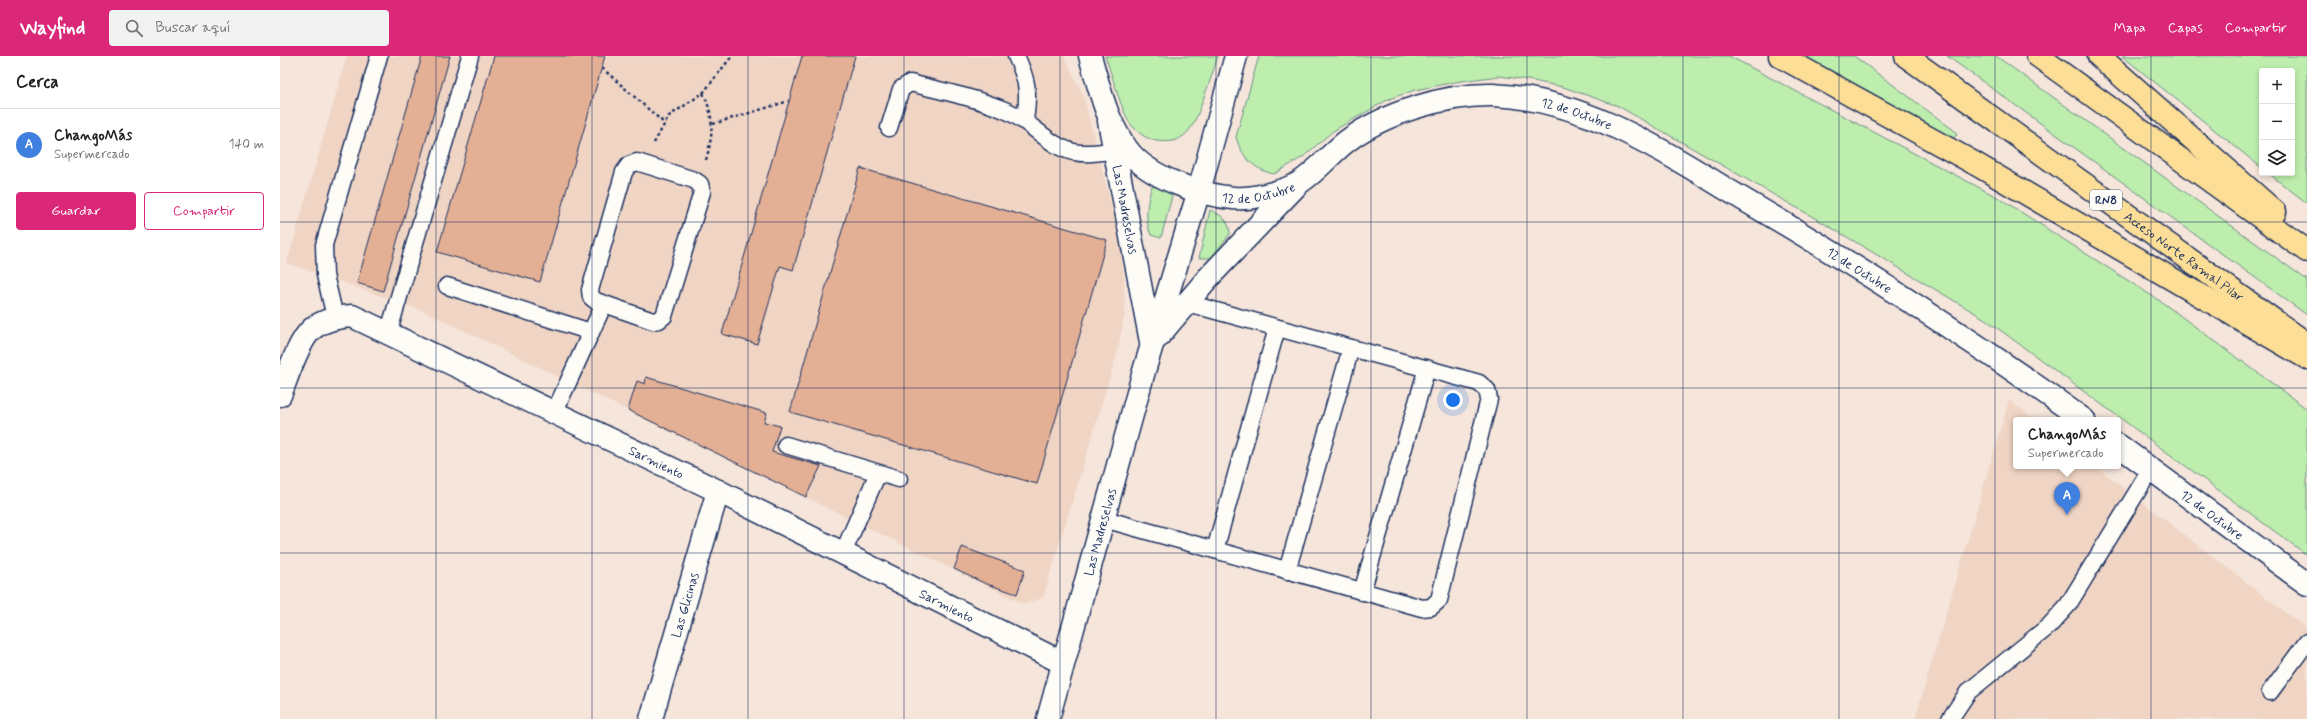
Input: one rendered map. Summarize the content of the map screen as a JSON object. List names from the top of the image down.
{
  "streets": {
    "highway": ["RN8", "Acceso Norte Ramal Pilar"],
    "street": [
      "12 de Octubre",
      "Las Madreselvas",
      "Sarmiento",
      "Las Glicinas"
    ]
  },
  "crossings": [
    ["12 de Octubre", "Las Madreselvas"],
    ["Las Madreselvas", "Sarmiento"],
    ["Sarmiento", "Las Glicinas"]
  ],
  "page": {
    "header": "Wayfind",
    "search": "Buscar aquí",
    "nav": ["Mapa", "Capas", "Compartir"],
    "heading": "Cerca",
    "map_buttons": ["+", "−"],
    "list": [
      {
        "mark": "A",
        "name": "ChangoMás",
        "note": "Supermercado",
        "value": "140 m"
      }
    ],
    "buttons": ["Guardar", "Compartir"],
    "popup": ["ChangoMás", "Supermercado"],
    "pins": "A"
  }
}
